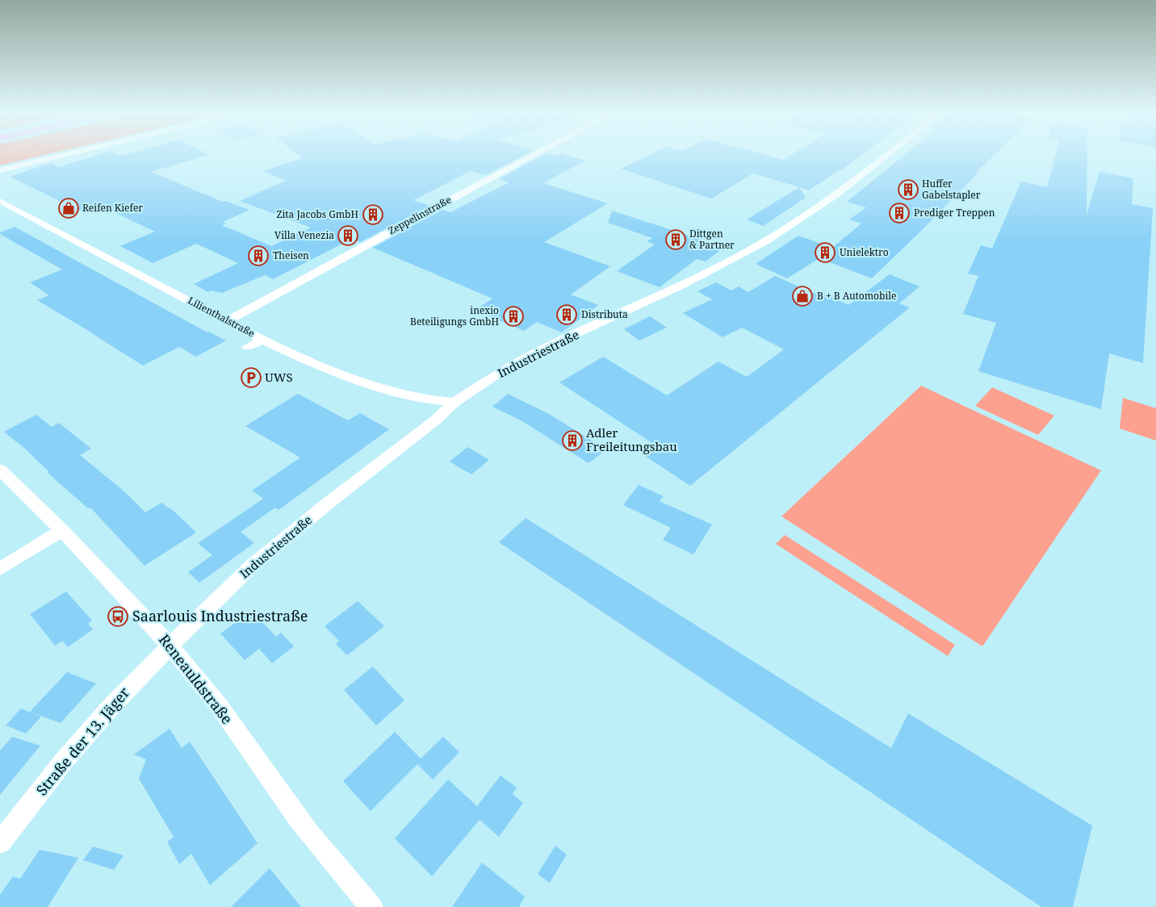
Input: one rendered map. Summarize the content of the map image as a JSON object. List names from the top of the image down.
{
  "streets": {
    "street": [
      "Zeppelinstraße",
      "Lilienthalstraße",
      "Industriestraße",
      "Reneauldstraße",
      "Straße der 13. Jäger"
    ]
  },
  "crossings": [
    ["Zeppelinstraße", "Lilienthalstraße"],
    ["Lilienthalstraße", "Industriestraße"],
    ["Industriestraße", "Reneauldstraße"],
    ["Industriestraße", "Straße der 13. Jäger"],
    ["Reneauldstraße", "Straße der 13. Jäger"]
  ],
  "places": {
    "building": [
      "Huffer Gabelstapler",
      "Prediger Treppen",
      "Zita Jacobs GmbH",
      "Villa Venezia",
      "Dittgen & Partner",
      "Unielektro",
      "Theisen",
      "Distributa",
      "inexio Beteiligungs GmbH",
      "Adler Freileitungsbau"
    ],
    "shop": ["Reifen Kiefer", "B + B Automobile"],
    "parking": ["UWS"],
    "bus stop": ["Saarlouis Industriestraße"]
  }
}
